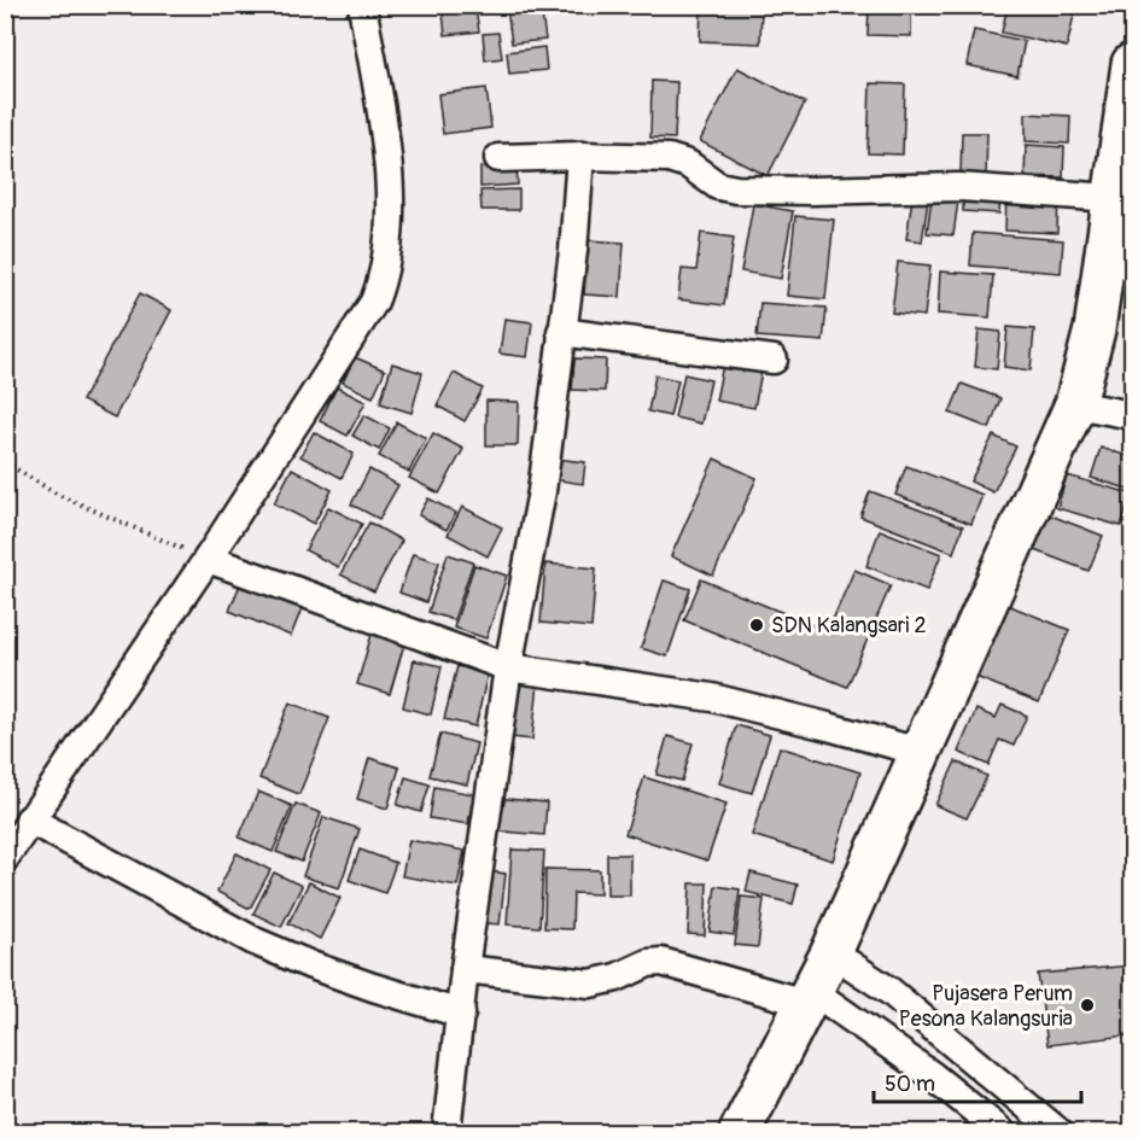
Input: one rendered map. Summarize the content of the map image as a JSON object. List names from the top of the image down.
{
  "places": ["SDN Kalangsari 2", "Pujasera Perum Pesona Kalangsuria"],
  "scale_bar": "50 m"
}
